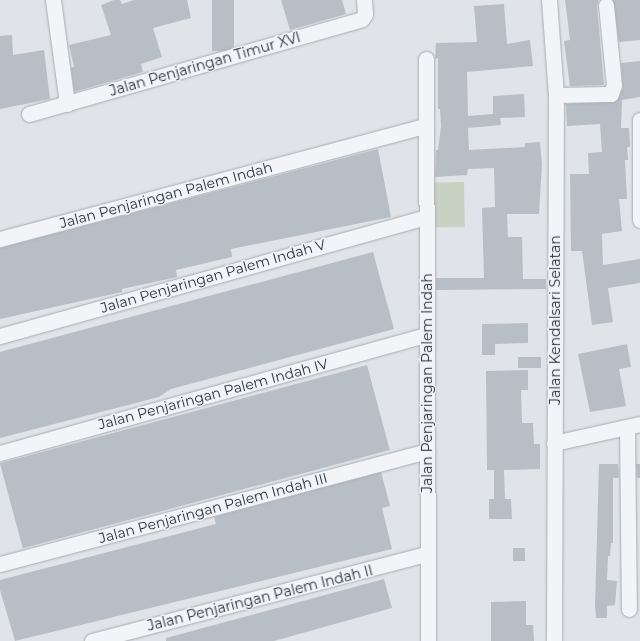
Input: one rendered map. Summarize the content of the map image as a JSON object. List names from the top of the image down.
{
  "streets": {
    "street": [
      "Jalan Penjaringan Timur XVI",
      "Jalan Penjaringan Palem Indah",
      "Jalan Penjaringan Palem Indah V",
      "Jalan Kendalsari Selatan",
      "Jalan Penjaringan Palem Indah IV",
      "Jalan Penjaringan Palem Indah III",
      "Jalan Penjaringan Palem Indah II"
    ]
  },
  "crossings": [
    ["Jalan Penjaringan Palem Indah", "Jalan Penjaringan Palem Indah V"],
    ["Jalan Penjaringan Palem Indah", "Jalan Penjaringan Palem Indah IV"],
    ["Jalan Penjaringan Palem Indah", "Jalan Penjaringan Palem Indah III"],
    ["Jalan Penjaringan Palem Indah", "Jalan Penjaringan Palem Indah II"]
  ]
}
